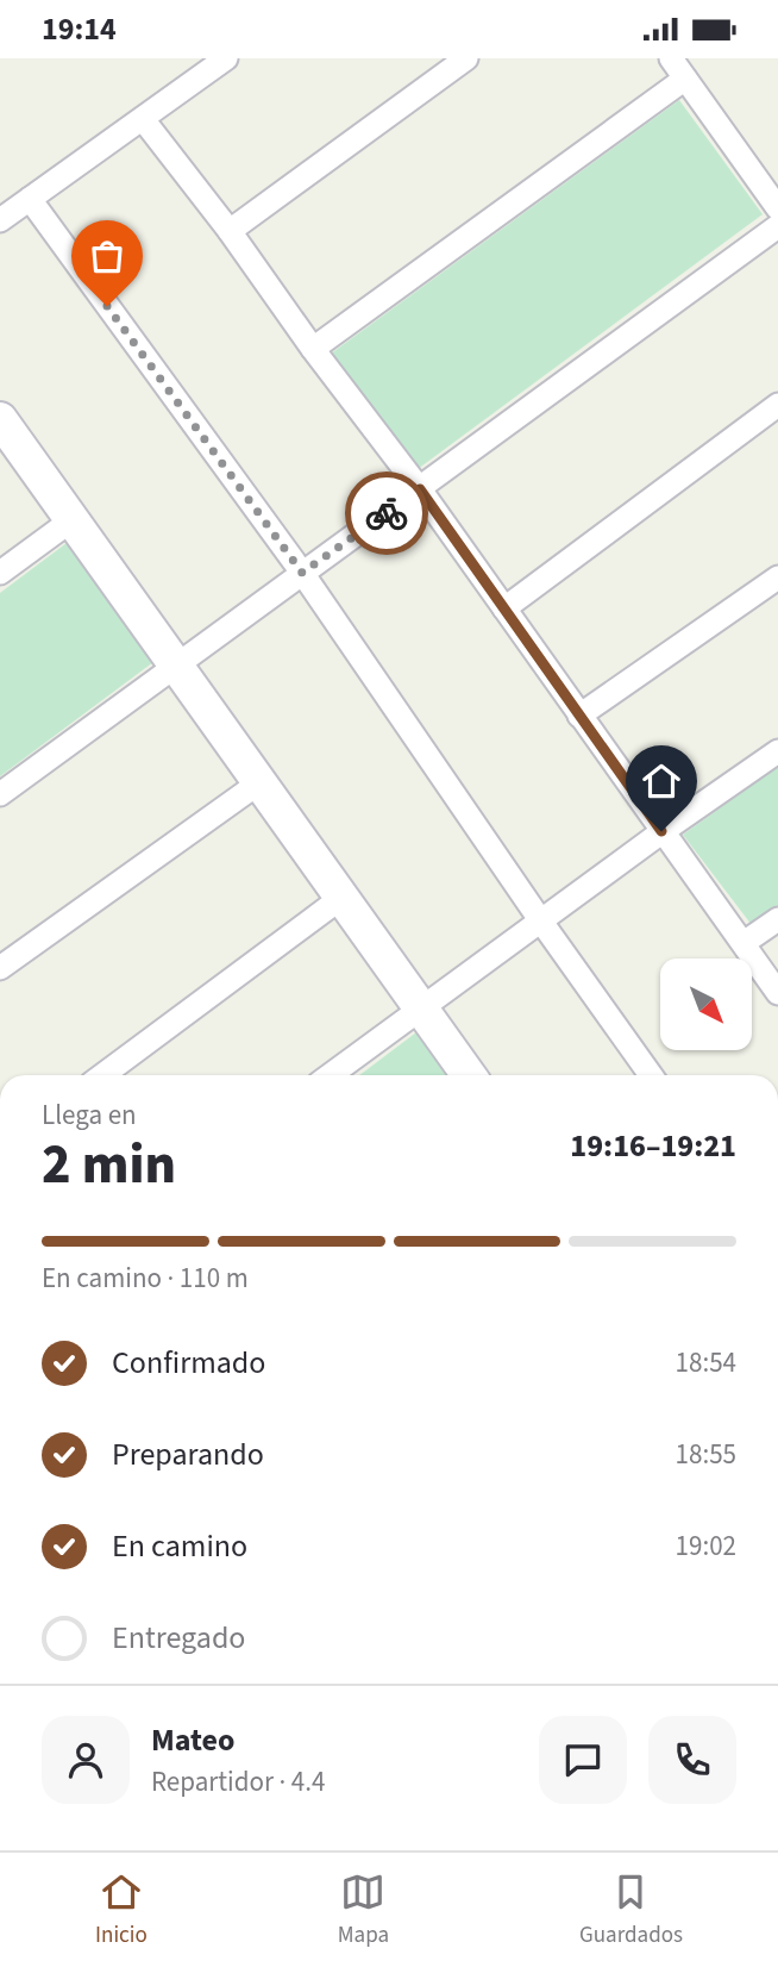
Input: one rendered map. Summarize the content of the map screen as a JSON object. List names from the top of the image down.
{
  "north": "bottom right",
  "page": {
    "status": "19:14",
    "heading": ["2 min", "Llega en", "19:16–19:21"],
    "panel": ["Mateo", "Repartidor · 4.4"],
    "bar": "En camino · 110 m",
    "list": [
      ["Confirmado", "18:54"],
      ["Preparando", "18:55"],
      ["En camino", "19:02"],
      "Entregado"
    ],
    "tabs": ["Inicio", "Mapa", "Guardados"]
  }
}
